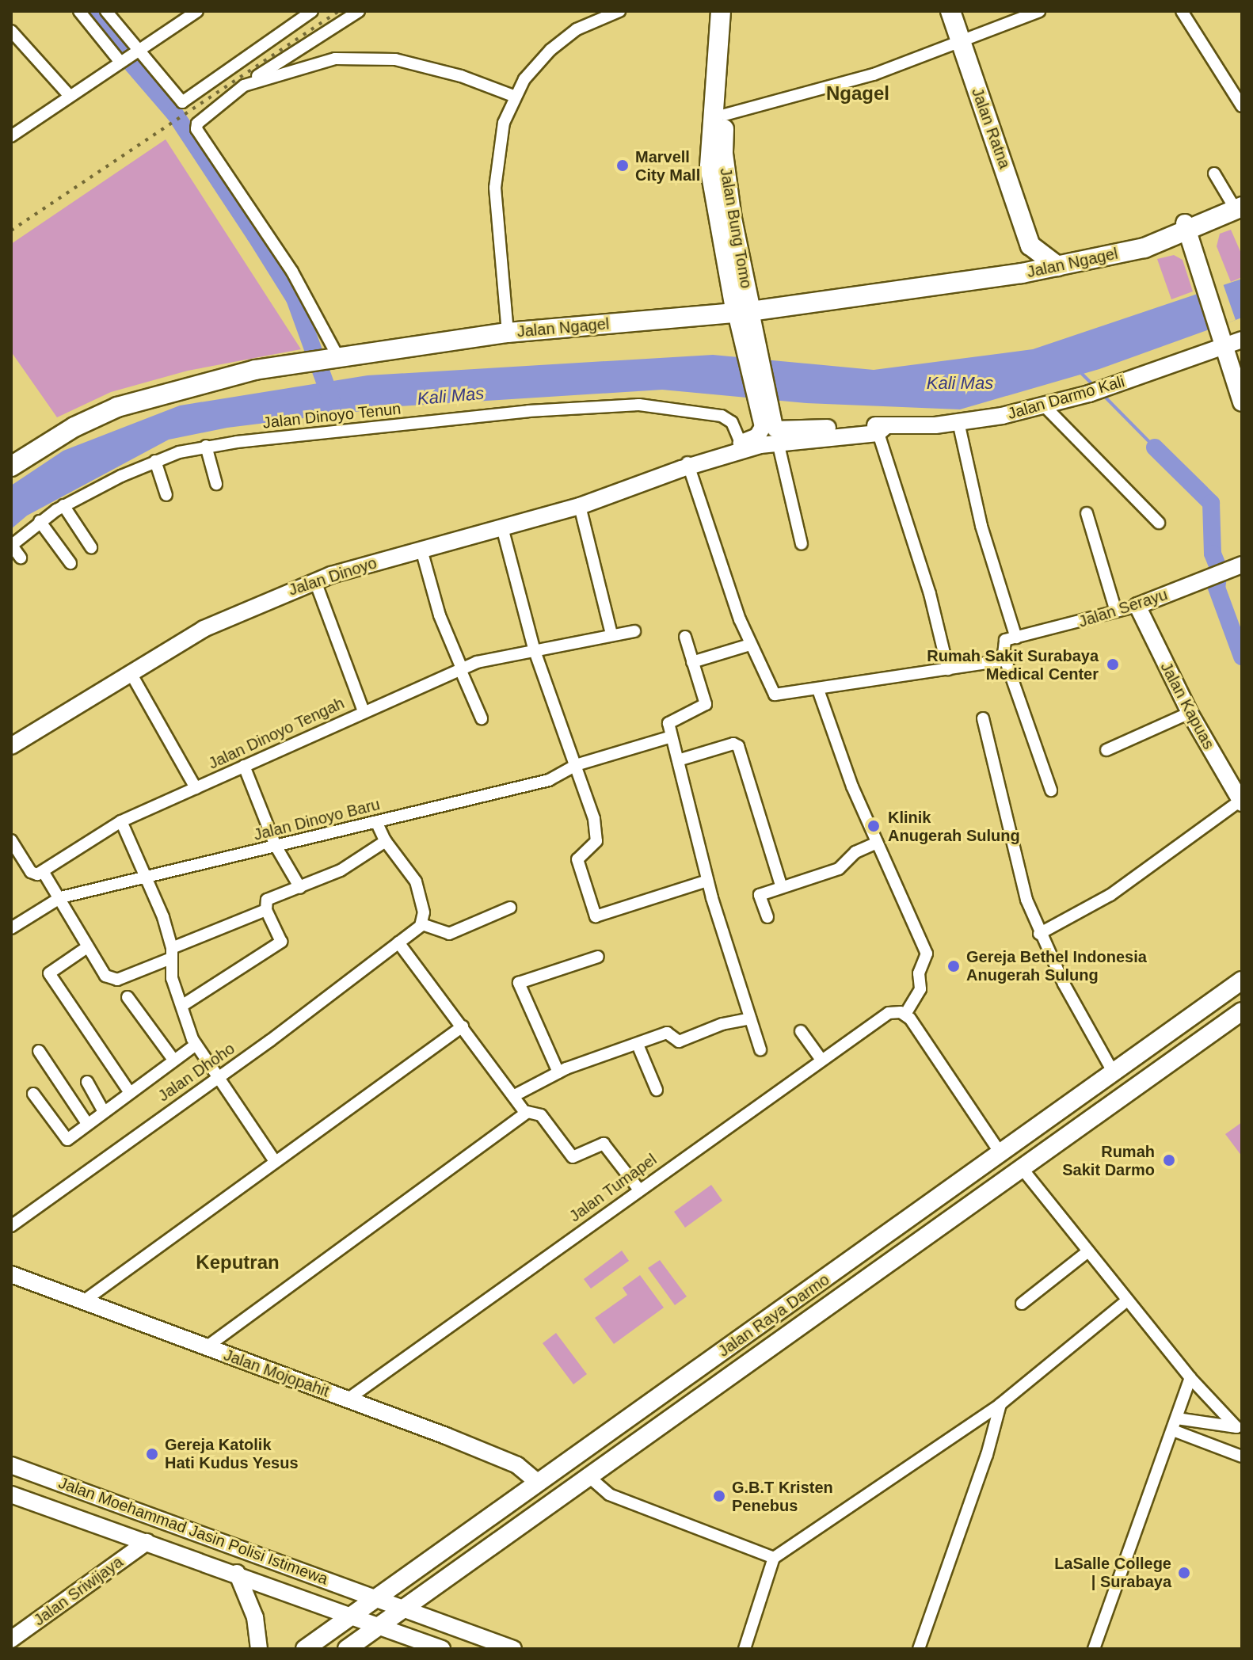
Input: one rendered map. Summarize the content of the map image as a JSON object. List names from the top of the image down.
{
  "streets": {
    "highway": ["Jalan Ratna", "Jalan Bung Tomo", "Jalan Ngagel"],
    "main road": [
      "Jalan Darmo Kali",
      "Jalan Dinoyo",
      "Jalan Serayu",
      "Jalan Kapuas",
      "Jalan Raya Darmo",
      "Jalan Mojopahit",
      "Jalan Moehammad Jasin Polisi Istimewa",
      "Jalan Sriwijaya"
    ],
    "street": [
      "Jalan Dinoyo Tenun",
      "Jalan Dinoyo Tengah",
      "Jalan Dinoyo Baru",
      "Jalan Dhoho",
      "Jalan Tumapel"
    ]
  },
  "crossings": [
    ["Jalan Bung Tomo", "Jalan Ngagel"],
    ["Jalan Bung Tomo", "Jalan Darmo Kali"],
    ["Jalan Bung Tomo", "Jalan Dinoyo"],
    ["Jalan Darmo Kali", "Jalan Dinoyo"],
    ["Jalan Dinoyo Tenun", "Jalan Dinoyo"],
    ["Jalan Serayu", "Jalan Kapuas"],
    ["Jalan Tumapel", "Jalan Mojopahit"],
    ["Jalan Raya Darmo", "Jalan Mojopahit"],
    ["Jalan Raya Darmo", "Jalan Moehammad Jasin Polisi Istimewa"],
    ["Jalan Moehammad Jasin Polisi Istimewa", "Jalan Sriwijaya"]
  ],
  "districts": ["Ngagel", "Keputran"],
  "water": ["Kali Mas"],
  "places": [
    "Marvell City Mall",
    "Rumah Sakit Surabaya Medical Center",
    "Klinik Anugerah Sulung",
    "Gereja Bethel Indonesia Anugerah Sulung",
    "Rumah Sakit Darmo",
    "Gereja Katolik Hati Kudus Yesus",
    "G.B.T Kristen Penebus",
    "LaSalle College | Surabaya"
  ]
}
